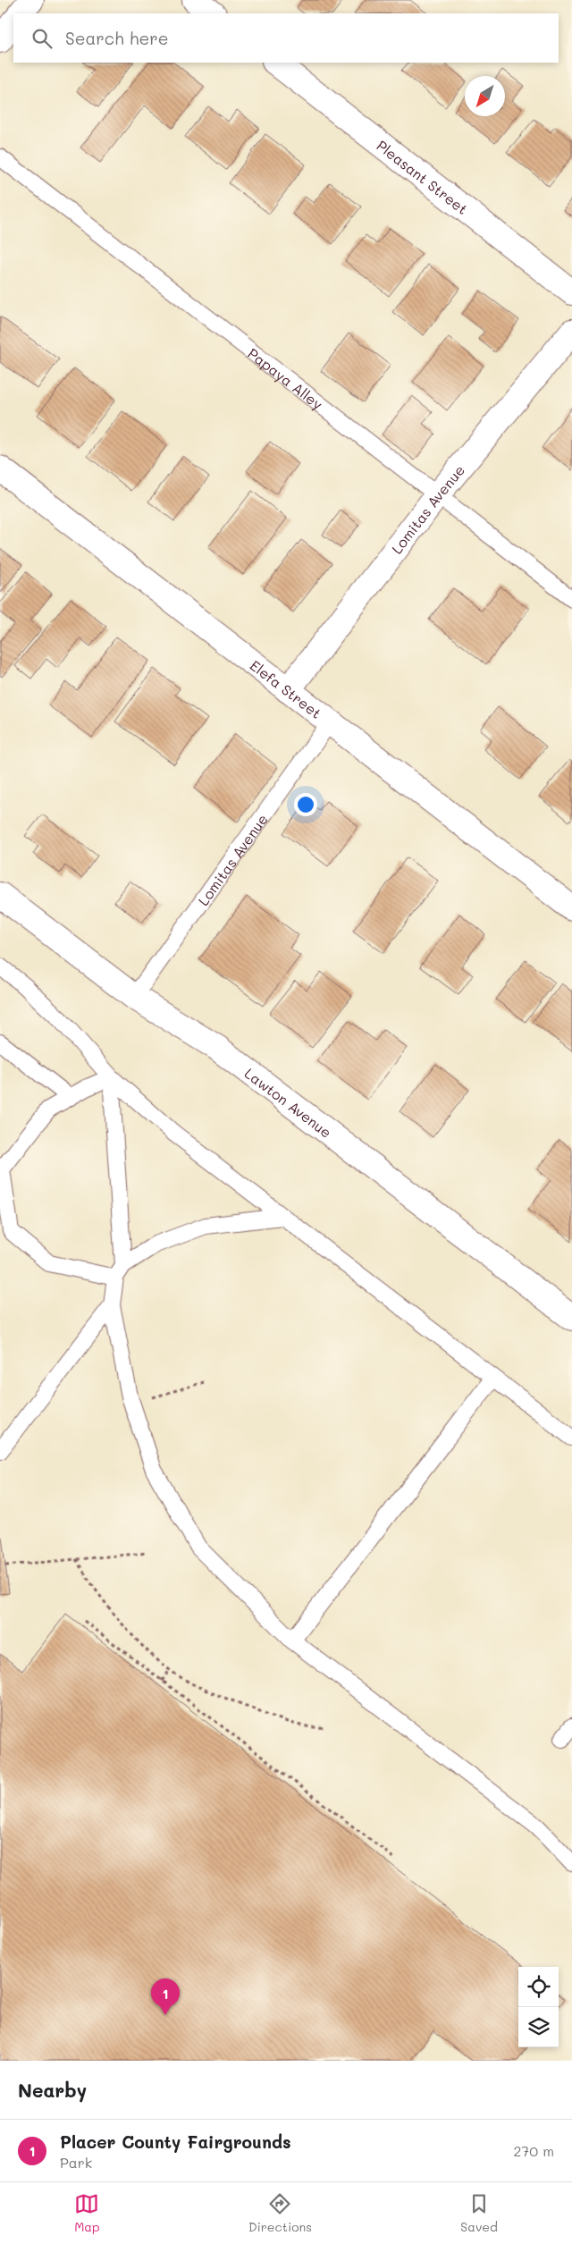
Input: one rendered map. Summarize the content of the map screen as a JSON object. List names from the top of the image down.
{
  "streets": {
    "street": [
      "Pleasant Street",
      "Lomitas Avenue",
      "Elefa Street",
      "Lawton Avenue"
    ],
    "lane": ["Papaya Alley"]
  },
  "crossings": [
    ["Papaya Alley", "Lomitas Avenue"],
    ["Lomitas Avenue", "Elefa Street"],
    ["Lomitas Avenue", "Lawton Avenue"]
  ],
  "north": "bottom left",
  "page": {
    "search": "Search here",
    "pins": "1",
    "heading": "Nearby",
    "list": [
      {
        "mark": "1",
        "name": "Placer County Fairgrounds",
        "note": "Park",
        "value": "270 m"
      }
    ],
    "nav": ["Map", "Directions", "Saved"]
  }
}
